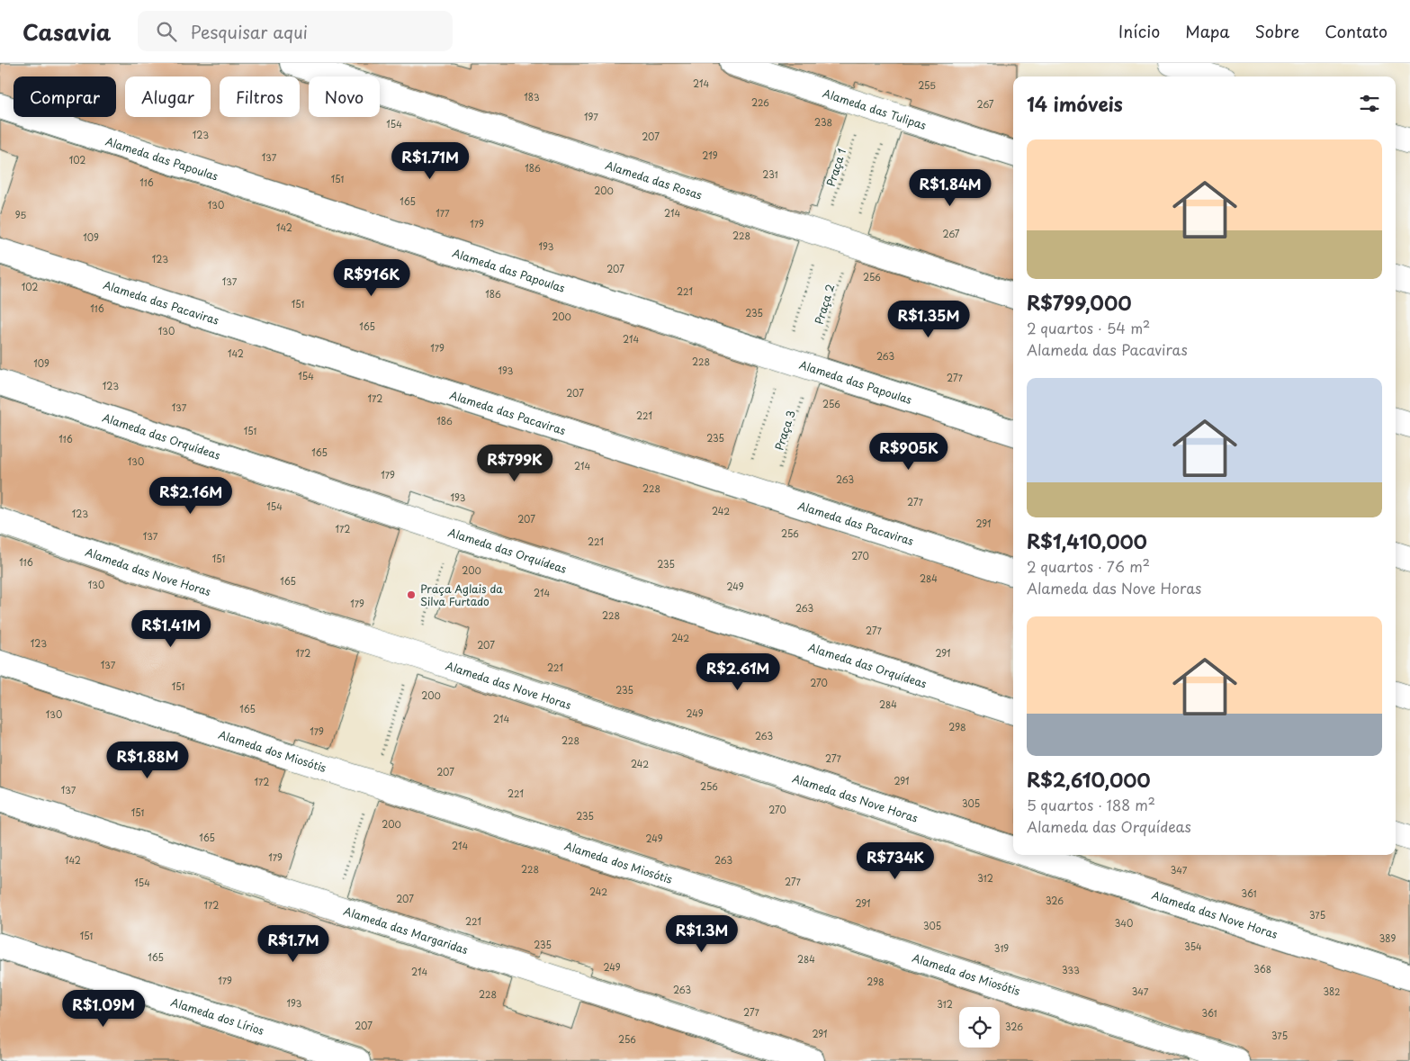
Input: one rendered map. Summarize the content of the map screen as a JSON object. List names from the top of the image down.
{
  "streets": {
    "street": [
      "Alameda das Tulipas",
      "Alameda das Papoulas",
      "Alameda das Rosas",
      "Alameda das Pacaviras",
      "Alameda das Orquídeas",
      "Alameda das Nove Horas",
      "Alameda dos Miosótis",
      "Alameda das Margaridas",
      "Alameda dos Lírios"
    ],
    "path": ["Praça 1", "Praça 2", "Praça 3"]
  },
  "crossings": [
    ["Alameda das Tulipas", "Praça 1"],
    ["Alameda das Papoulas", "Praça 2"],
    ["Alameda das Papoulas", "Praça 3"],
    ["Praça 1", "Alameda das Rosas"],
    ["Praça 1", "Praça 2"],
    ["Alameda das Rosas", "Praça 2"],
    ["Alameda das Pacaviras", "Praça 3"],
    ["Praça 2", "Praça 3"]
  ],
  "places": ["Praça Aglais da Silva Furtado"],
  "house_numbers": [
    "214",
    "255",
    "183",
    "226",
    "267",
    "197",
    "238",
    "154",
    "123",
    "207",
    "219",
    "137",
    "102",
    "186",
    "231",
    "151",
    "116",
    "200",
    "165",
    "130",
    "177",
    "214",
    "95",
    "179",
    "142",
    "267",
    "228",
    "109",
    "193",
    "123",
    "207",
    "256",
    "137",
    "102",
    "221",
    "186",
    "151",
    "116",
    "235",
    "200",
    "165",
    "130",
    "214",
    "179",
    "142",
    "263",
    "228",
    "109",
    "193",
    "154",
    "277",
    "123",
    "207",
    "172",
    "256",
    "137",
    "221",
    "186",
    "151",
    "235",
    "116",
    "165",
    "130",
    "214",
    "179",
    "263",
    "228",
    "193",
    "277",
    "154",
    "242",
    "123",
    "207",
    "291",
    "172",
    "256",
    "137",
    "221",
    "270",
    "151",
    "116",
    "235",
    "200",
    "284",
    "165",
    "130",
    "249",
    "214",
    "179",
    "263",
    "228",
    "277",
    "242",
    "123",
    "207",
    "172",
    "291",
    "137",
    "221",
    "270",
    "151",
    "235",
    "200",
    "284",
    "165",
    "249",
    "130",
    "214",
    "298",
    "179",
    "263",
    "228",
    "277",
    "242",
    "207",
    "291",
    "172",
    "256",
    "137",
    "221",
    "305",
    "270",
    "151",
    "235",
    "200",
    "165",
    "249",
    "214",
    "179",
    "142",
    "263",
    "228",
    "347",
    "312",
    "277",
    "154",
    "242",
    "361",
    "207",
    "326",
    "291",
    "172",
    "375",
    "221",
    "340",
    "305",
    "151",
    "389",
    "235",
    "354",
    "319",
    "165",
    "284",
    "249",
    "368",
    "333",
    "214",
    "179",
    "298",
    "263",
    "347",
    "382",
    "228",
    "193",
    "312",
    "277",
    "361",
    "207",
    "326",
    "291",
    "375",
    "256"
  ],
  "page": {
    "header": "Casavia",
    "search": "Pesquisar aqui",
    "nav": [
      "Início",
      "Mapa",
      "Sobre",
      "Contato"
    ],
    "chip": [
      "Comprar",
      "Alugar",
      "Filtros",
      "Novo"
    ],
    "heading": "14 imóveis",
    "list": [
      {
        "name": "R$799,000",
        "note": "2 quartos · 54 m² · Alameda das Pacaviras"
      },
      {
        "name": "R$1,410,000",
        "note": "2 quartos · 76 m² · Alameda das Nove Horas"
      },
      {
        "name": "R$2,610,000",
        "note": "5 quartos · 188 m² · Alameda das Orquídeas"
      }
    ],
    "price": [
      "R$1.71M",
      "R$1.84M",
      "R$916K",
      "R$1.35M",
      "R$905K",
      "R$799K",
      "R$2.16M",
      "R$1.41M",
      "R$2.61M",
      "R$1.88M",
      "R$734K",
      "R$1.3M",
      "R$1.7M",
      "R$1.09M"
    ]
  }
}
